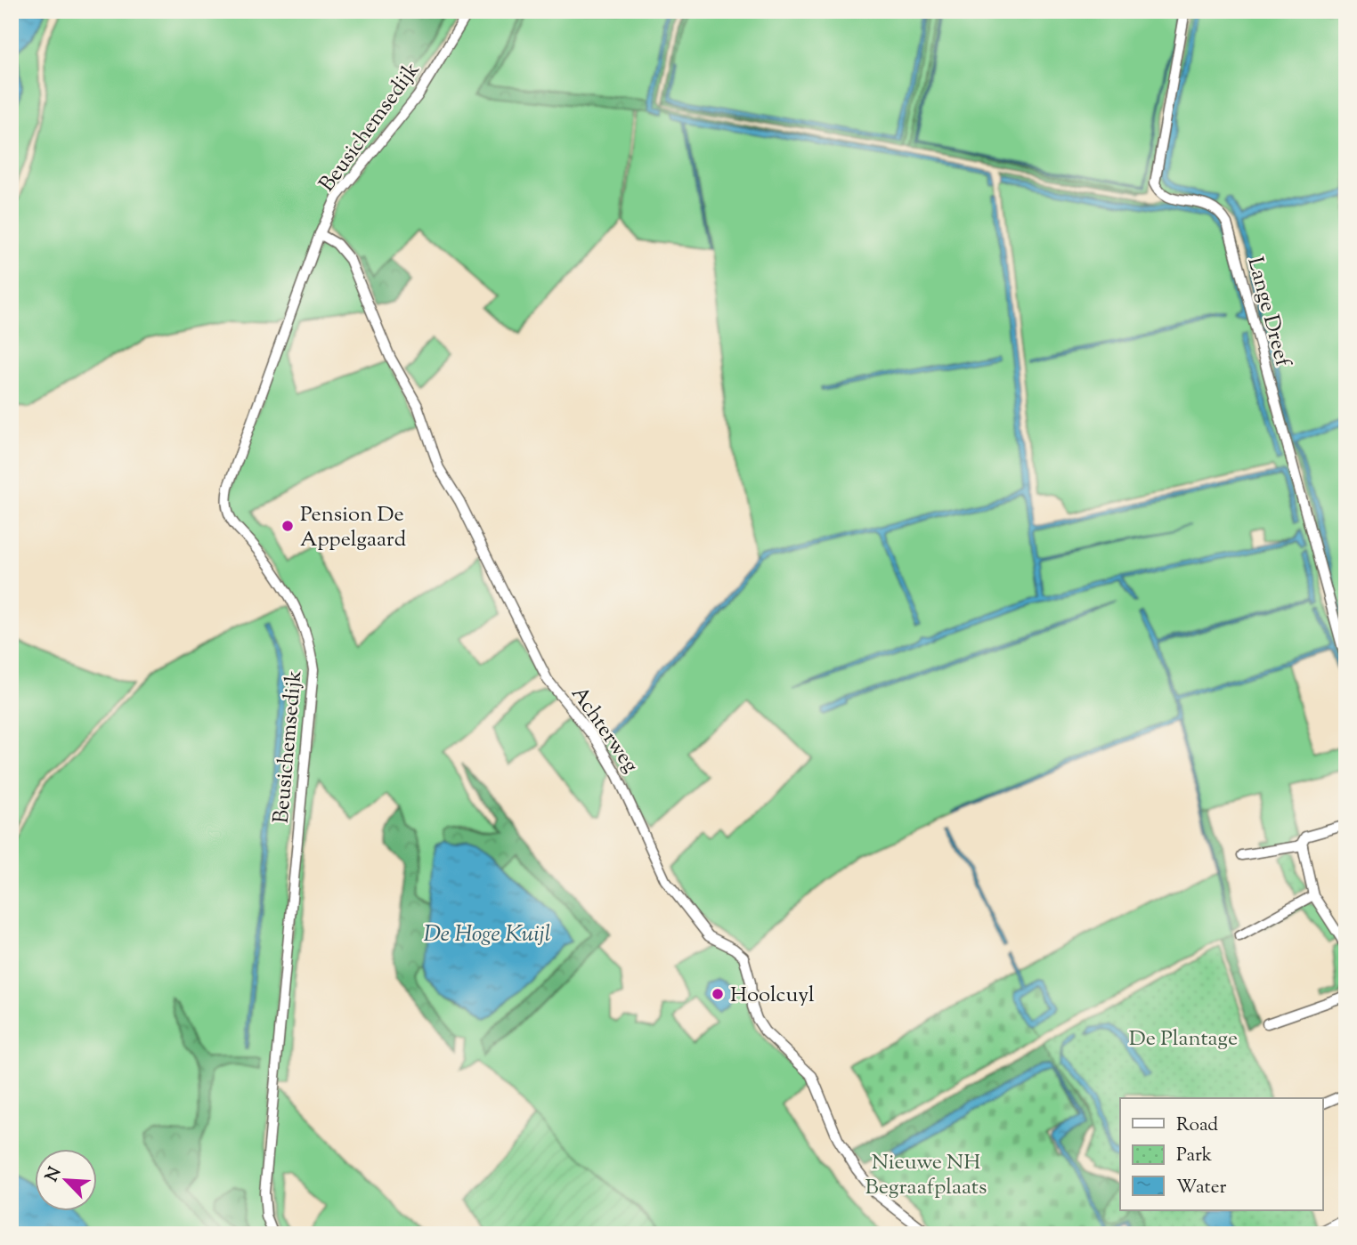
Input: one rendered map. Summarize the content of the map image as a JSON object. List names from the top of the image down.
{
  "streets": {
    "street": ["Beusichemsedijk", "Lange Dreef", "Achterweg"]
  },
  "crossings": [
    ["Beusichemsedijk", "Achterweg"]
  ],
  "water": ["De Hoge Kuijl"],
  "parks": ["De Plantage", "Nieuwe NH Begraafplaats"],
  "places": ["Pension De Appelgaard", "Hoolcuyl"],
  "legend": ["Road", "Park", "Water"],
  "north": "top left"
}
